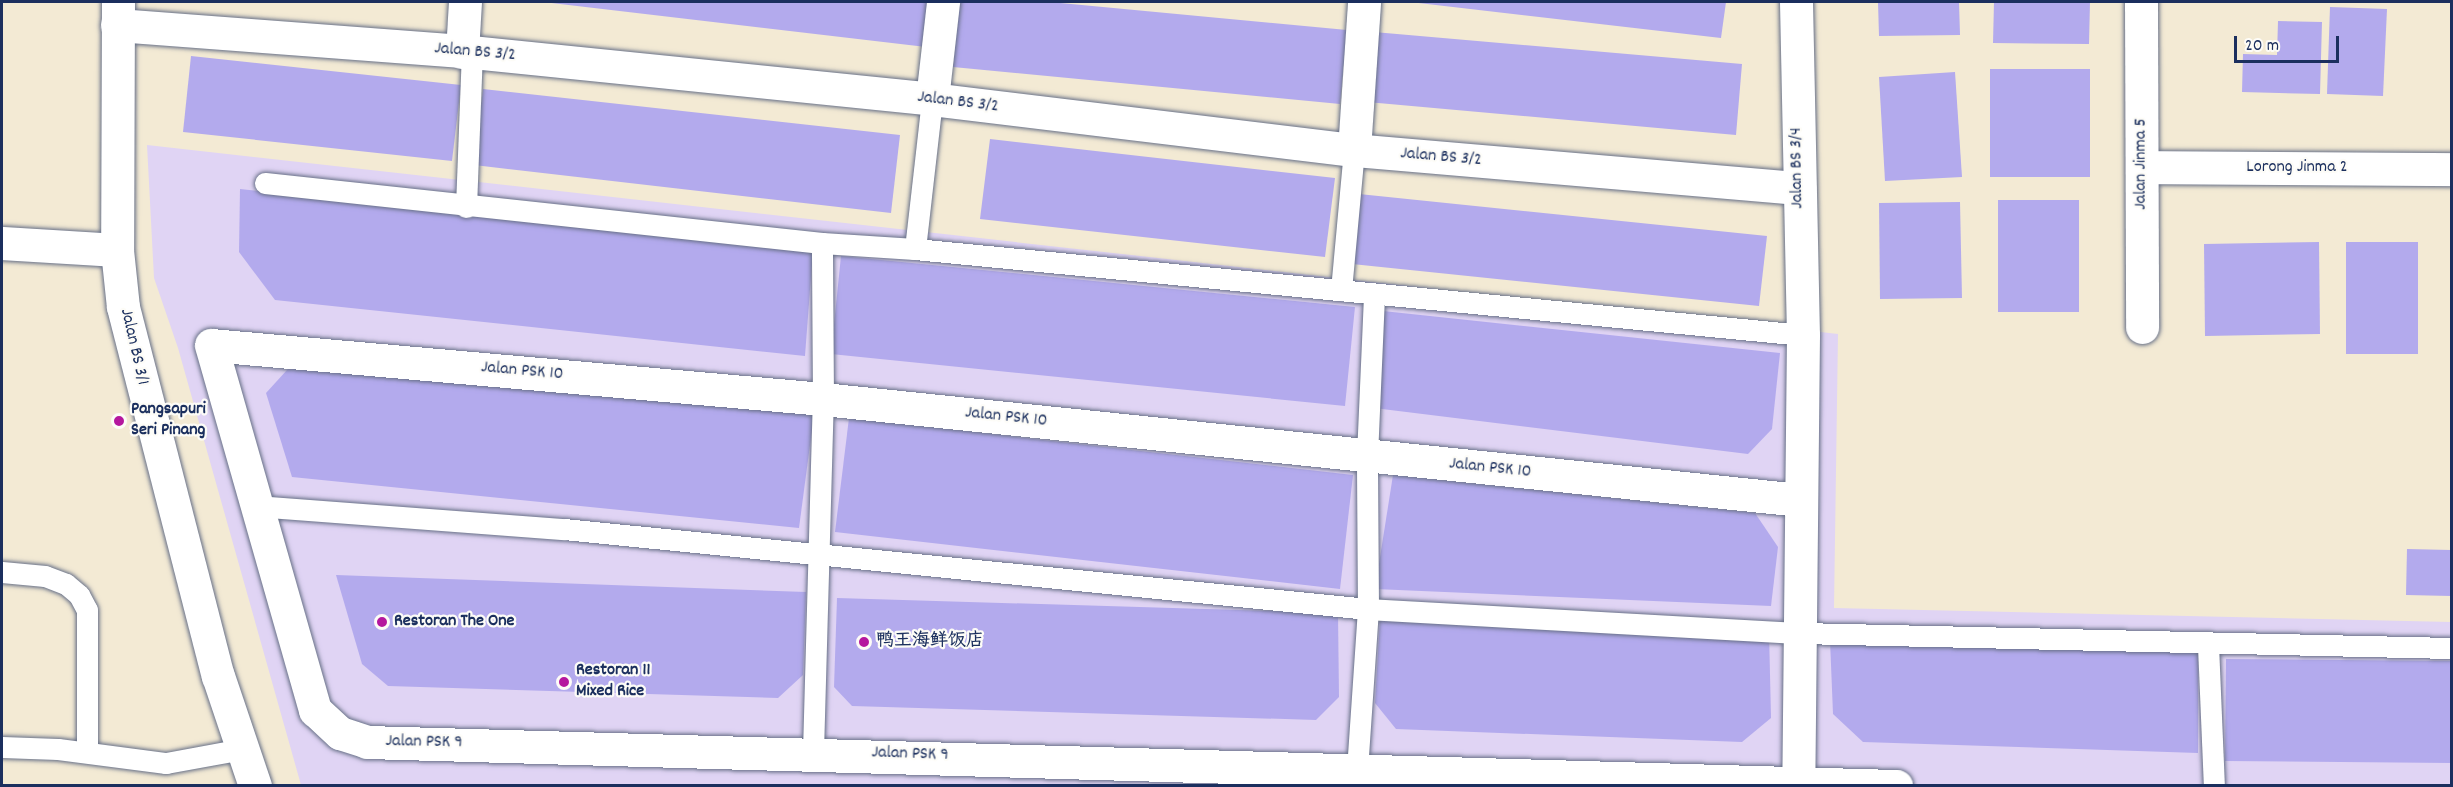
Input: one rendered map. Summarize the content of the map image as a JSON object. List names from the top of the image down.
{
  "streets": {
    "street": [
      "Jalan BS 3/2",
      "Jalan Jinma 5",
      "Jalan BS 3/4",
      "Lorong Jinma 2",
      "Jalan BS 3/1",
      "Jalan PSK 10",
      "Jalan PSK 9"
    ]
  },
  "crossings": [
    ["Jalan BS 3/2", "Jalan BS 3/4"],
    ["Jalan BS 3/2", "Jalan BS 3/1"],
    ["Jalan Jinma 5", "Lorong Jinma 2"],
    ["Jalan BS 3/4", "Jalan PSK 10"],
    ["Jalan BS 3/4", "Jalan PSK 9"],
    ["Jalan PSK 10", "Jalan PSK 9"]
  ],
  "places": [
    "Pangsapuri Seri Pinang",
    "Restoran The One",
    "鸭王海鲜饭店",
    "Restoran 11 Mixed Rice"
  ],
  "scale_bar": "20 m"
}
